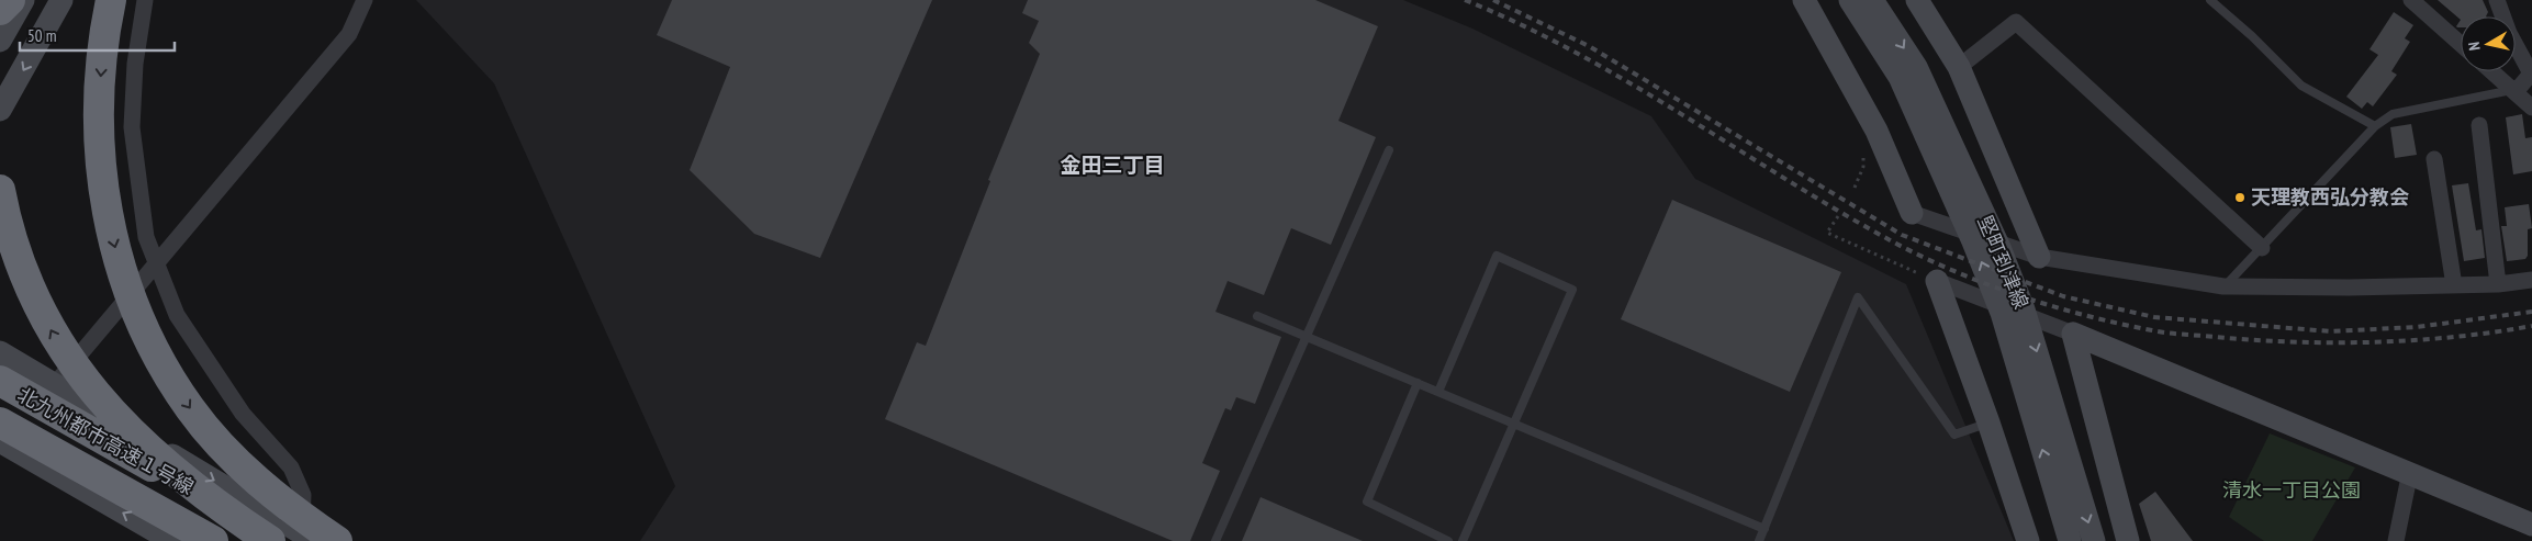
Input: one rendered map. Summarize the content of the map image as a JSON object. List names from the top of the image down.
{
  "streets": {
    "highway": ["北九州都市高速１号線"],
    "street": ["堅町到津線"]
  },
  "districts": ["金田三丁目"],
  "parks": ["清水一丁目公園"],
  "places": ["天理教西弘分教会"],
  "scale_bar": "50 m",
  "north": "left"
}
